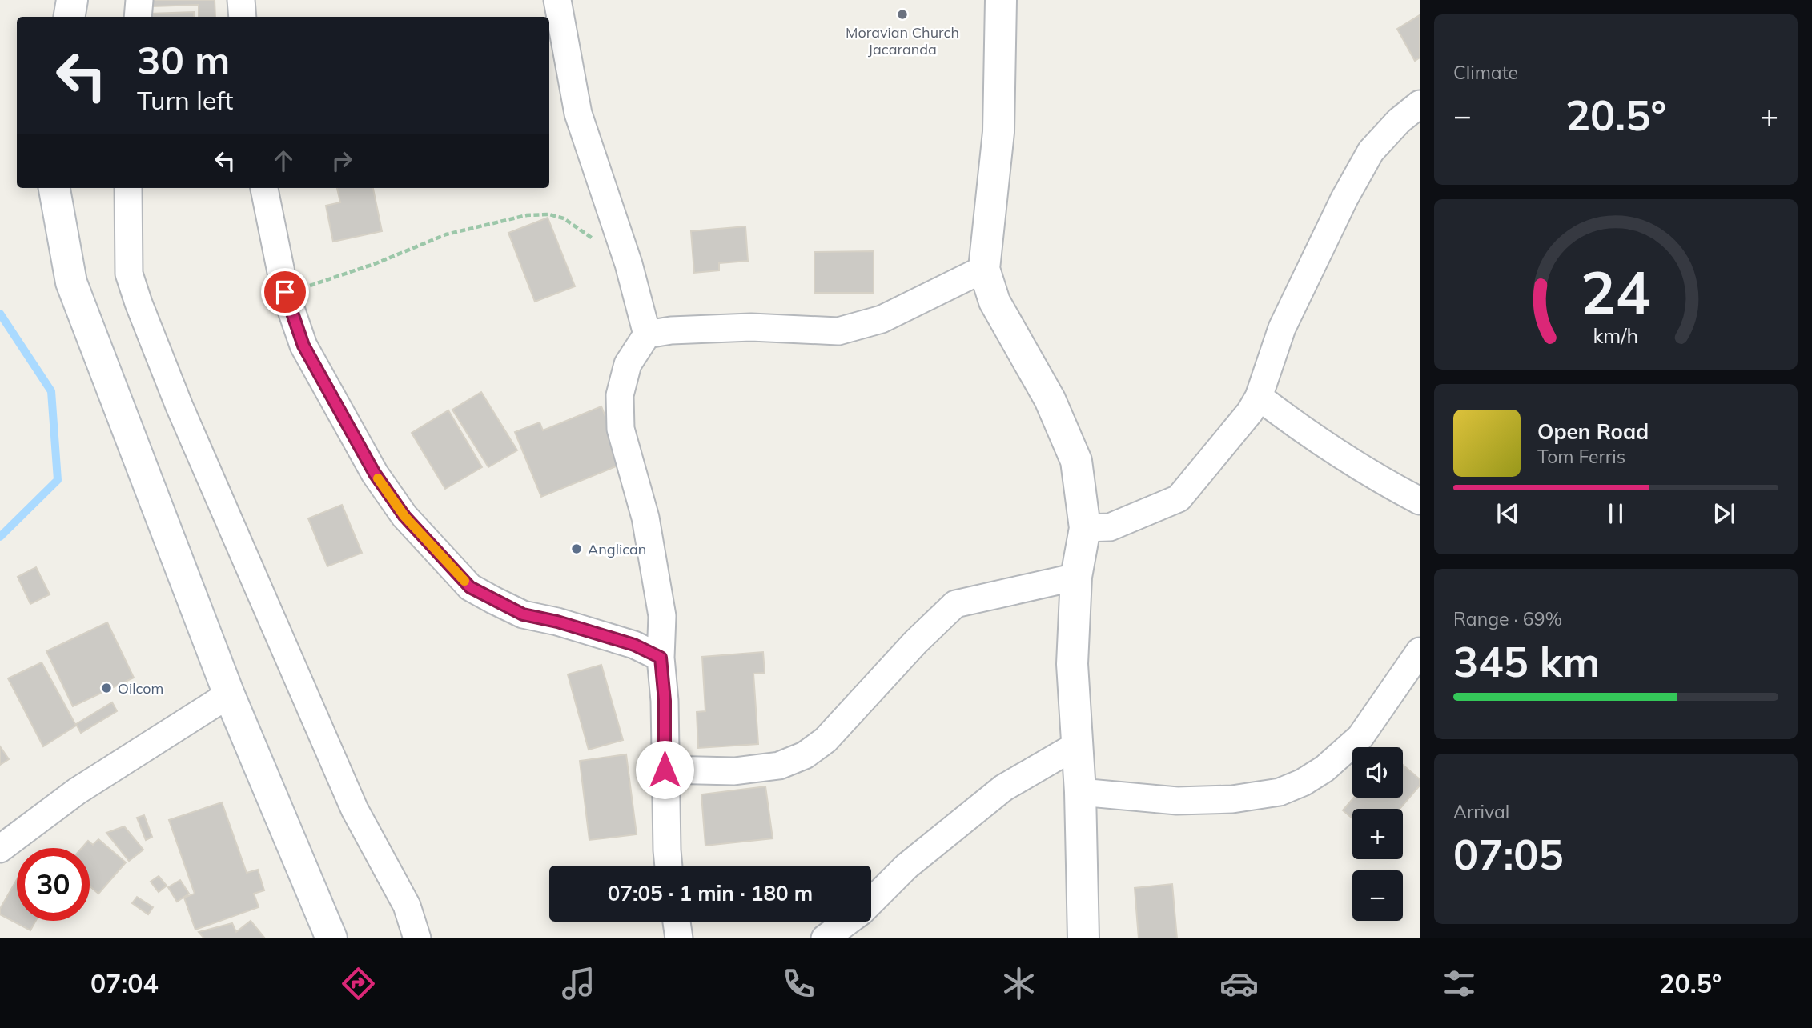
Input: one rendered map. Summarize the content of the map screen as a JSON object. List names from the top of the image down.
{
  "places": ["Moravian Church Jacaranda", "Anglican", "Oilcom"],
  "page": {
    "tile": [
      "Climate",
      ["Range · 69%", "345 km"],
      ["Arrival", "07:05"]
    ],
    "turn": ["30 m", "Turn left"],
    "heat": ["−", "20.5°", "+"],
    "song": ["Open Road", "Tom Ferris"],
    "map_buttons": ["+", "−"],
    "limit": "30",
    "trip": "07:05 · 1 min · 180 m",
    "tabs": ["07:04", "20.5°"],
    "gauge": ["24", "km/h"]
  }
}
